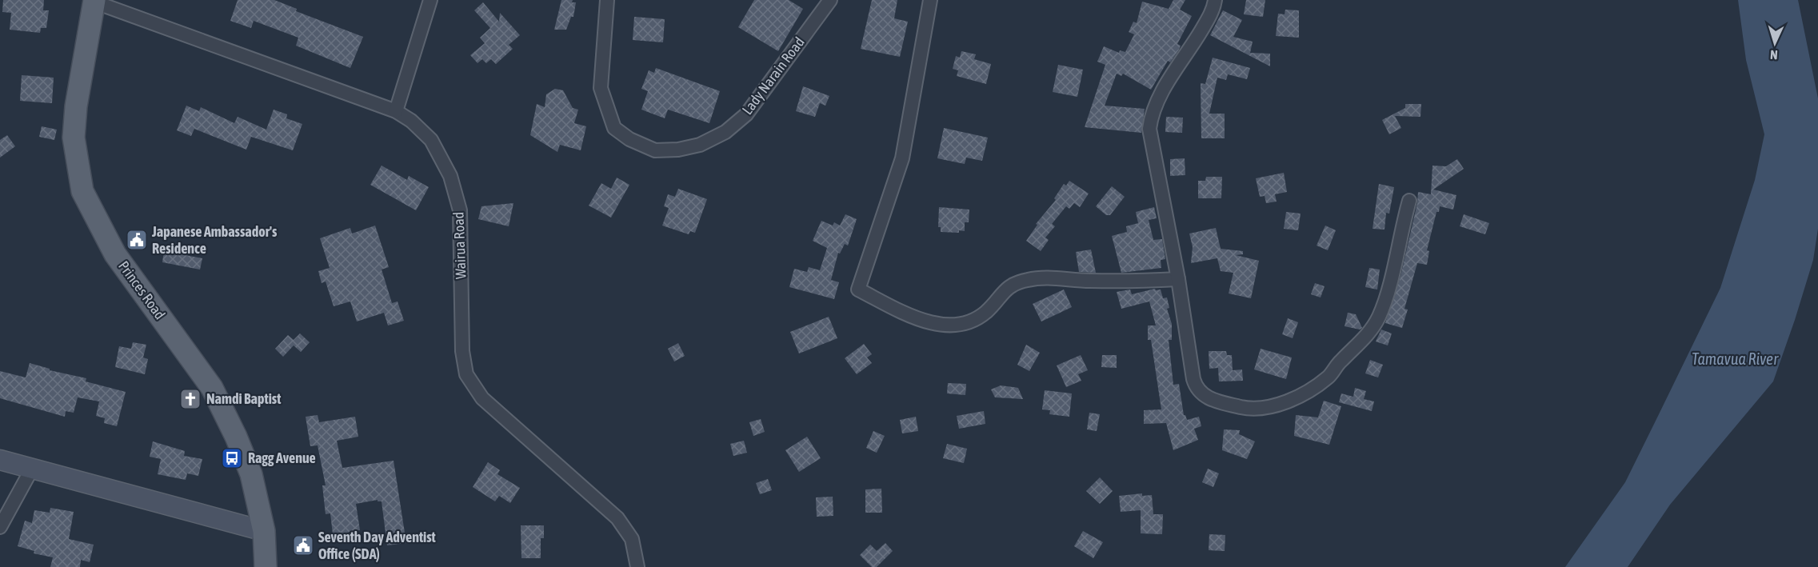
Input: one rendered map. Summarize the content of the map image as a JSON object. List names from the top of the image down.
{
  "streets": {
    "main road": ["Princes Road"],
    "street": ["Lady Narain Road", "Wairua Road"]
  },
  "crossings": [
    ["Wairua Road", "Princes Road"]
  ],
  "water": ["Tamavua River"],
  "places": {
    "public building": ["Japanese Ambassador's Residence", "Seventh Day Adventist Office (SDA)"],
    "church": ["Namdi Baptist"],
    "bus stop": ["Ragg Avenue"]
  },
  "north": "bottom"
}
